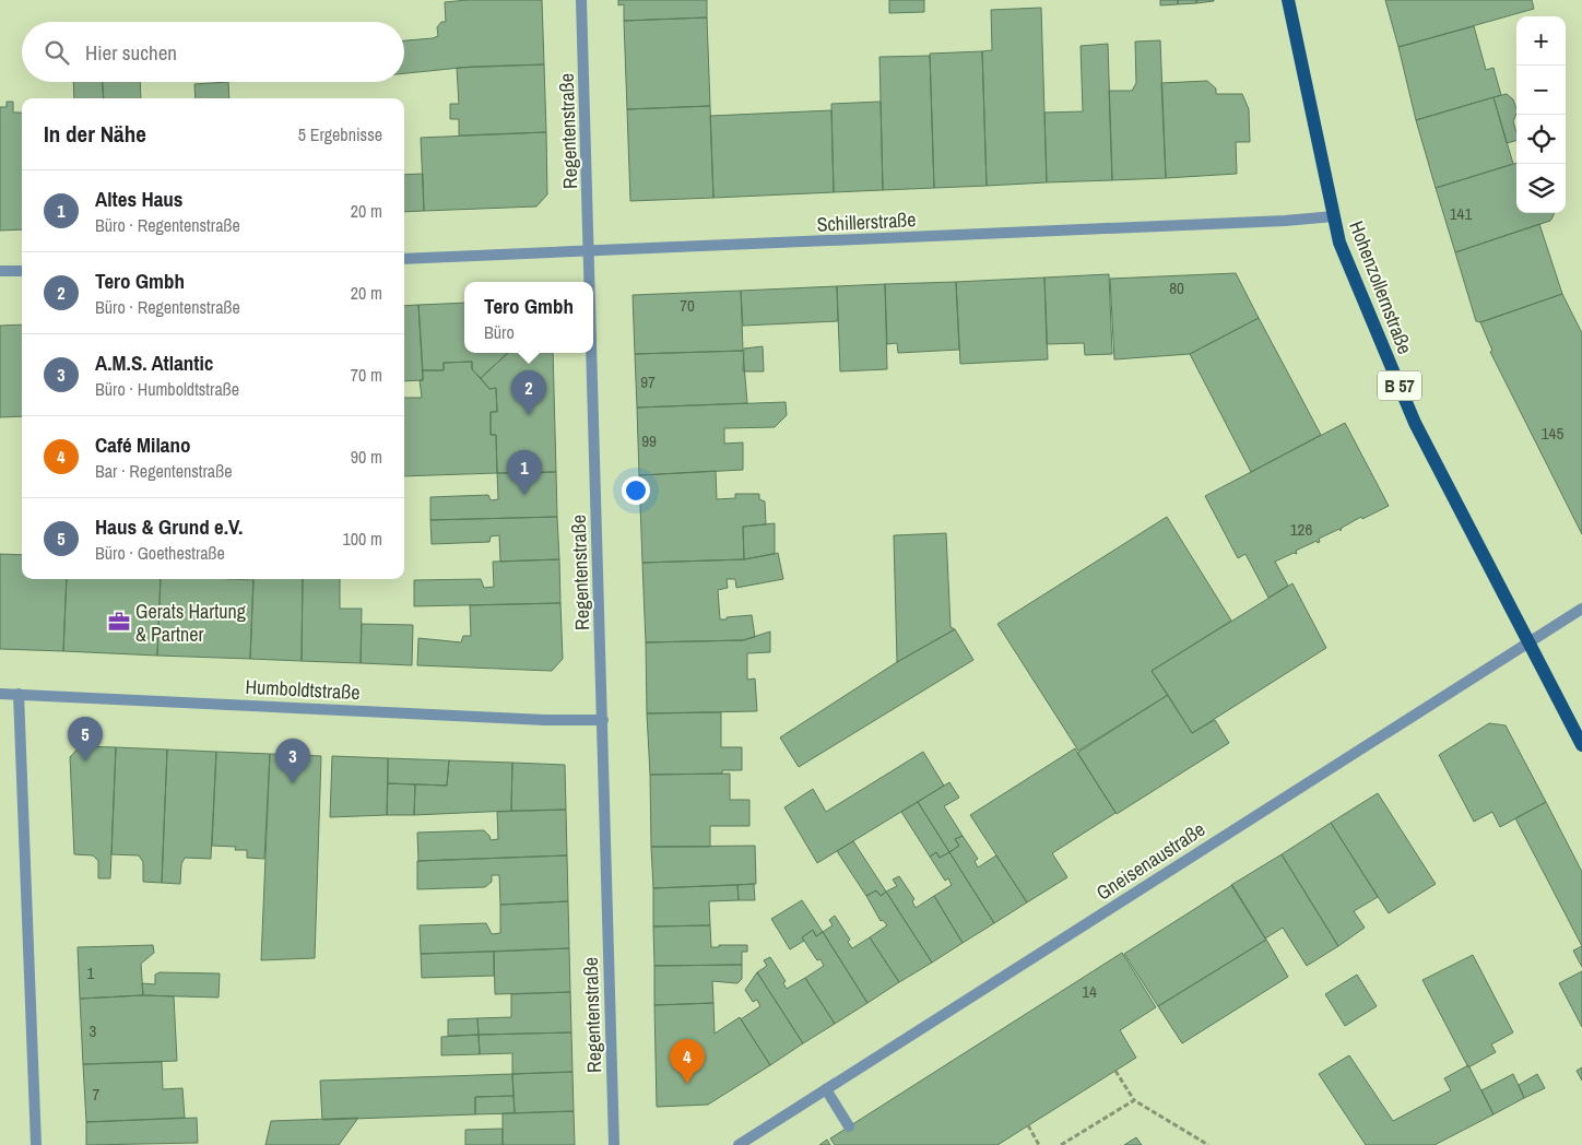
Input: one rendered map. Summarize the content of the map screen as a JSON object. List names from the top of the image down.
{
  "streets": {
    "main road": ["Hohenzollernstraße", "B 57"],
    "street": [
      "Regentenstraße",
      "Schillerstraße",
      "Humboldtstraße",
      "Gneisenaustraße"
    ]
  },
  "crossings": [
    ["Regentenstraße", "Schillerstraße"],
    ["Regentenstraße", "Humboldtstraße"],
    ["Schillerstraße", "Hohenzollernstraße"],
    ["Hohenzollernstraße", "Gneisenaustraße"]
  ],
  "places": {
    "office": ["Gerats Hartung & Partner"]
  },
  "house_numbers": [
    "141",
    "80",
    "70",
    "97",
    "145",
    "99",
    "126",
    "1",
    "14",
    "3",
    "7"
  ],
  "page": {
    "map_buttons": ["+", "−"],
    "search": "Hier suchen",
    "heading": ["In der Nähe", "5 Ergebnisse"],
    "list": [
      {
        "mark": "1",
        "name": "Altes Haus",
        "note": "Büro · Regentenstraße",
        "value": "20 m"
      },
      {
        "mark": "2",
        "name": "Tero Gmbh",
        "note": "Büro · Regentenstraße",
        "value": "20 m"
      },
      {
        "mark": "3",
        "name": "A.M.S. Atlantic",
        "note": "Büro · Humboldtstraße",
        "value": "70 m"
      },
      {
        "mark": "4",
        "name": "Café Milano",
        "note": "Bar · Regentenstraße",
        "value": "90 m"
      },
      {
        "mark": "5",
        "name": "Haus & Grund e.V.",
        "note": "Büro · Goethestraße",
        "value": "100 m"
      }
    ],
    "popup": ["Tero Gmbh", "Büro"],
    "pins": [
      "2",
      "1",
      "5",
      "3",
      "4"
    ]
  }
}
